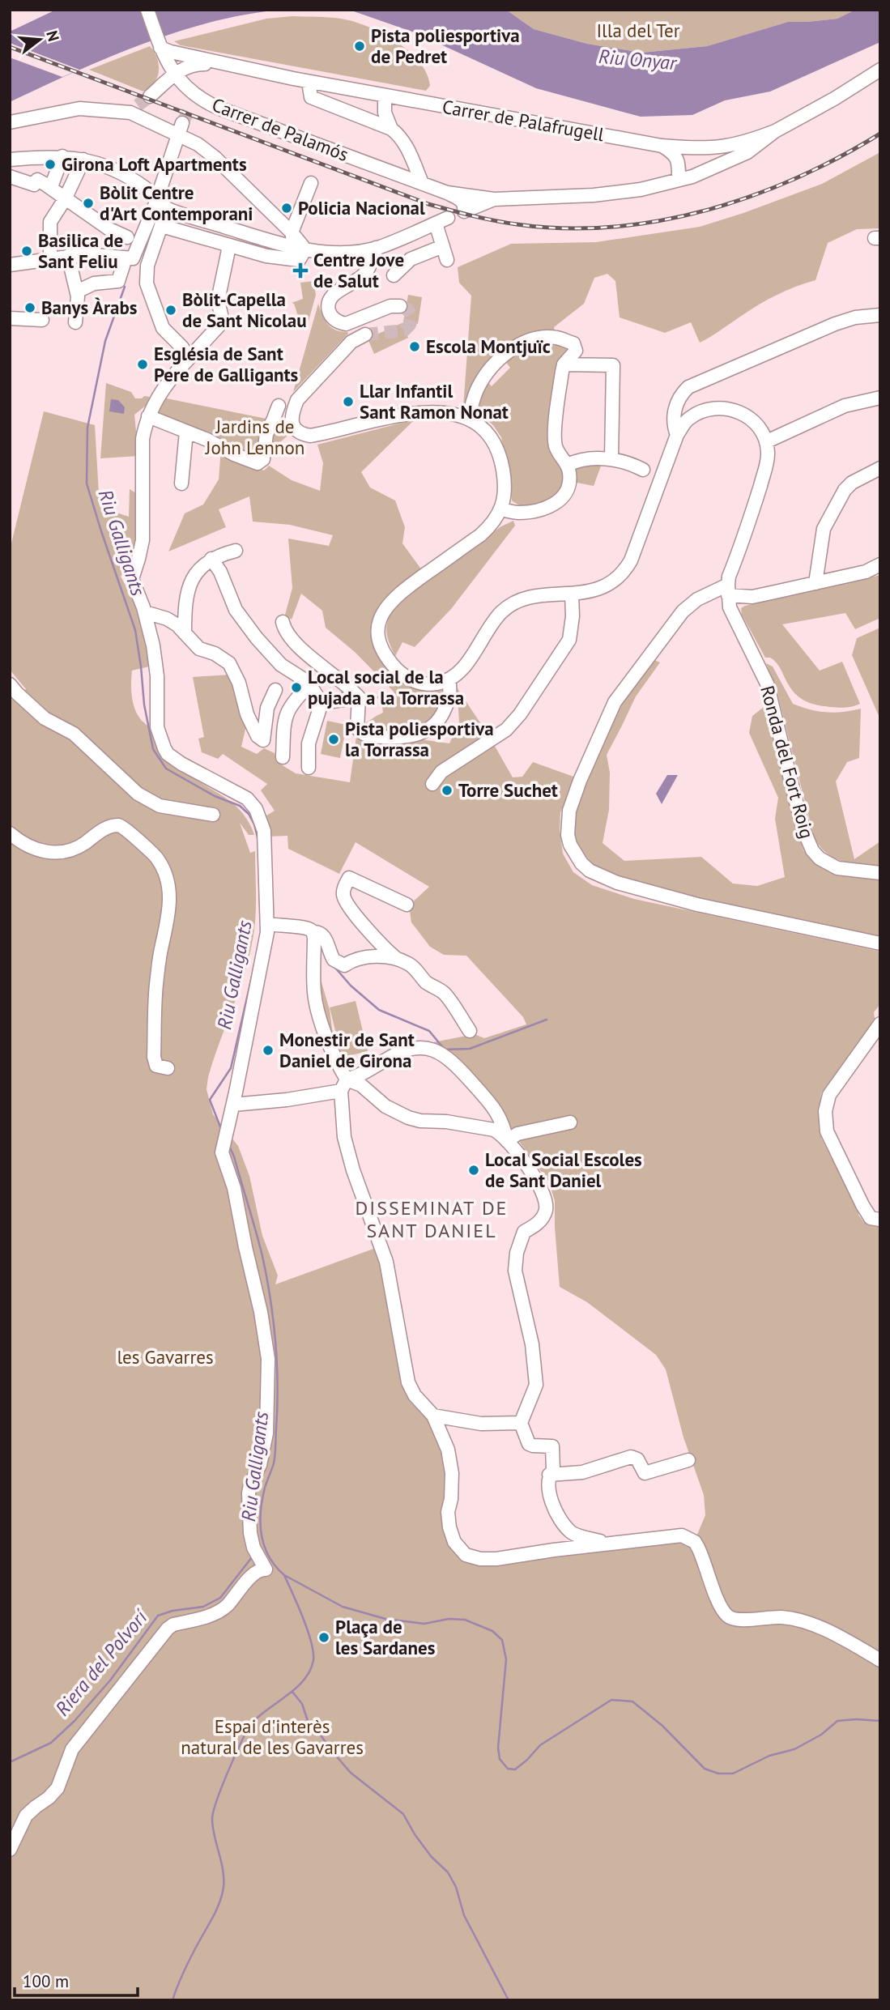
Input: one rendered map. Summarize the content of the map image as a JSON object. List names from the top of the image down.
{
  "streets": {
    "street": ["Carrer de Palafrugell", "Carrer de Palamós", "Ronda del Fort Roig"]
  },
  "districts": ["DISSEMINAT DE SANT DANIEL"],
  "water": ["Riu Onyar", "Riu Galligants", "Riera del Polvorí"],
  "parks": [
    "Illa del Ter",
    "Jardins de John Lennon",
    "les Gavarres",
    "Espai d'interès natural de les Gavarres"
  ],
  "places": {
    "other": [
      "Pista poliesportiva de Pedret",
      "Girona Loft Apartments",
      "Bòlit Centre d'Art Contemporani",
      "Policia Nacional",
      "Basilica de Sant Feliu",
      "Banys Àrabs",
      "Bòlit-Capella de Sant Nicolau",
      "Escola Montjuïc",
      "Església de Sant Pere de Galligants",
      "Llar Infantil Sant Ramon Nonat",
      "Local social de la pujada a la Torrassa",
      "Pista poliesportiva la Torrassa",
      "Torre Suchet",
      "Monestir de Sant Daniel de Girona",
      "Local Social Escoles de Sant Daniel",
      "Plaça de les Sardanes"
    ],
    "health": ["Centre Jove de Salut"]
  },
  "scale_bar": "100 m",
  "north": "right"
}
